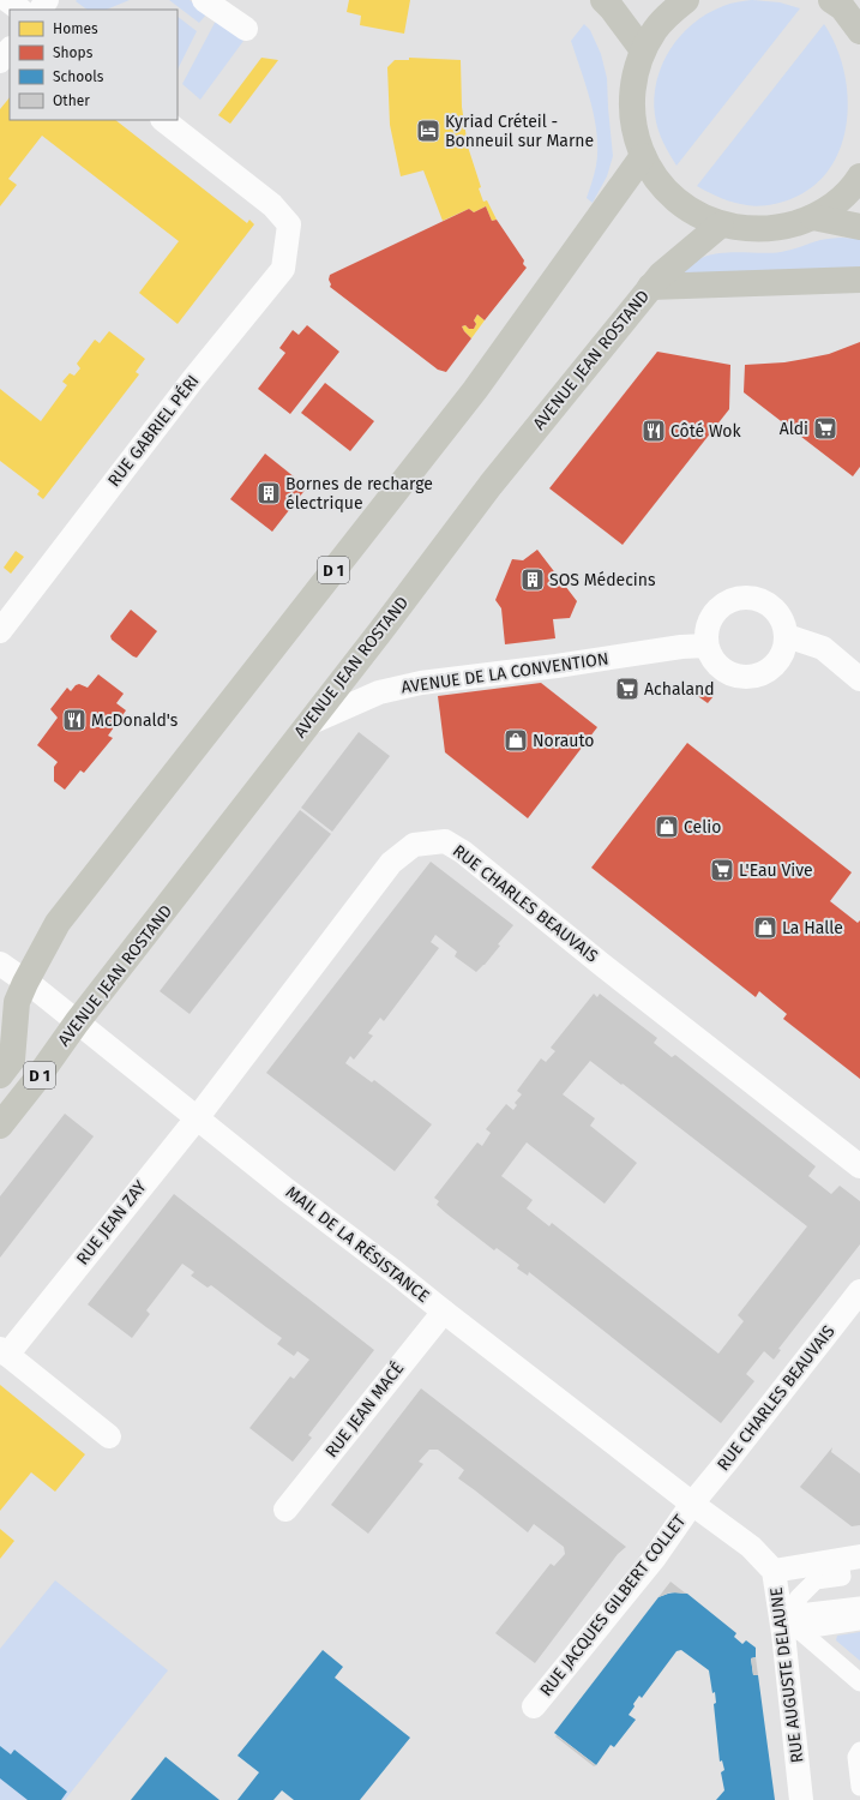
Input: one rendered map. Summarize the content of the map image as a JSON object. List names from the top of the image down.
{
  "streets": {
    "main road": ["AVENUE JEAN ROSTAND", "D 1"],
    "street": [
      "RUE GABRIEL PÉRI",
      "AVENUE DE LA CONVENTION",
      "RUE CHARLES BEAUVAIS",
      "RUE JEAN ZAY",
      "MAIL DE LA RÉSISTANCE",
      "RUE JEAN MACÉ",
      "RUE JACQUES GILBERT COLLET",
      "RUE AUGUSTE DELAUNE"
    ]
  },
  "crossings": [
    ["AVENUE JEAN ROSTAND", "AVENUE DE LA CONVENTION"],
    ["AVENUE JEAN ROSTAND", "MAIL DE LA RÉSISTANCE"],
    ["D 1", "MAIL DE LA RÉSISTANCE"],
    ["RUE CHARLES BEAUVAIS", "RUE JEAN ZAY"],
    ["RUE CHARLES BEAUVAIS", "MAIL DE LA RÉSISTANCE"],
    ["RUE CHARLES BEAUVAIS", "RUE JACQUES GILBERT COLLET"],
    ["RUE CHARLES BEAUVAIS", "RUE AUGUSTE DELAUNE"],
    ["RUE JEAN ZAY", "MAIL DE LA RÉSISTANCE"],
    ["MAIL DE LA RÉSISTANCE", "RUE JEAN MACÉ"],
    ["MAIL DE LA RÉSISTANCE", "RUE JACQUES GILBERT COLLET"],
    ["MAIL DE LA RÉSISTANCE", "RUE AUGUSTE DELAUNE"],
    ["RUE JACQUES GILBERT COLLET", "RUE AUGUSTE DELAUNE"]
  ],
  "places": {
    "hotel": ["Kyriad Créteil - Bonneuil sur Marne"],
    "supermarket": ["Aldi", "Achaland", "L'Eau Vive"],
    "restaurant": ["Côté Wok", "McDonald's"],
    "building": ["Bornes de recharge électrique", "SOS Médecins"],
    "shop": ["Norauto", "Celio", "La Halle"]
  },
  "legend": [
    "Homes",
    "Shops",
    "Schools",
    "Other"
  ]
}
